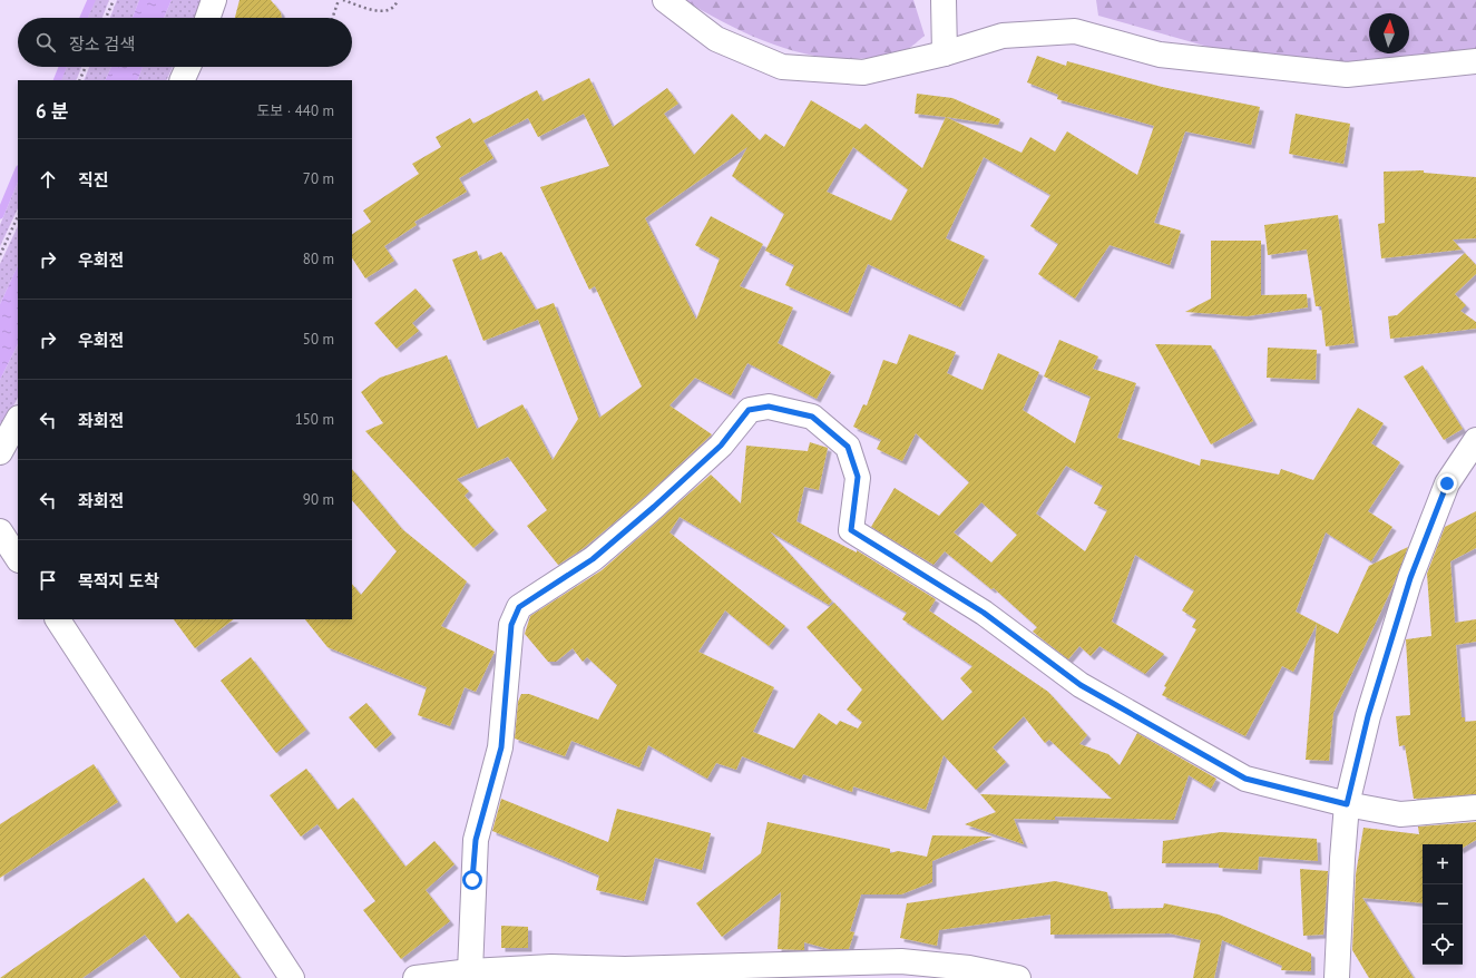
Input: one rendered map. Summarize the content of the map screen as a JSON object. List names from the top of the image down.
{
  "north": "top",
  "page": {
    "search": "장소 검색",
    "heading": ["6 분", "도보 · 440 m"],
    "list": [
      ["직진", "70 m"],
      ["우회전", "80 m"],
      ["우회전", "50 m"],
      ["좌회전", "150 m"],
      ["좌회전", "90 m"],
      "목적지 도착"
    ],
    "map_buttons": ["+", "−"]
  }
}
